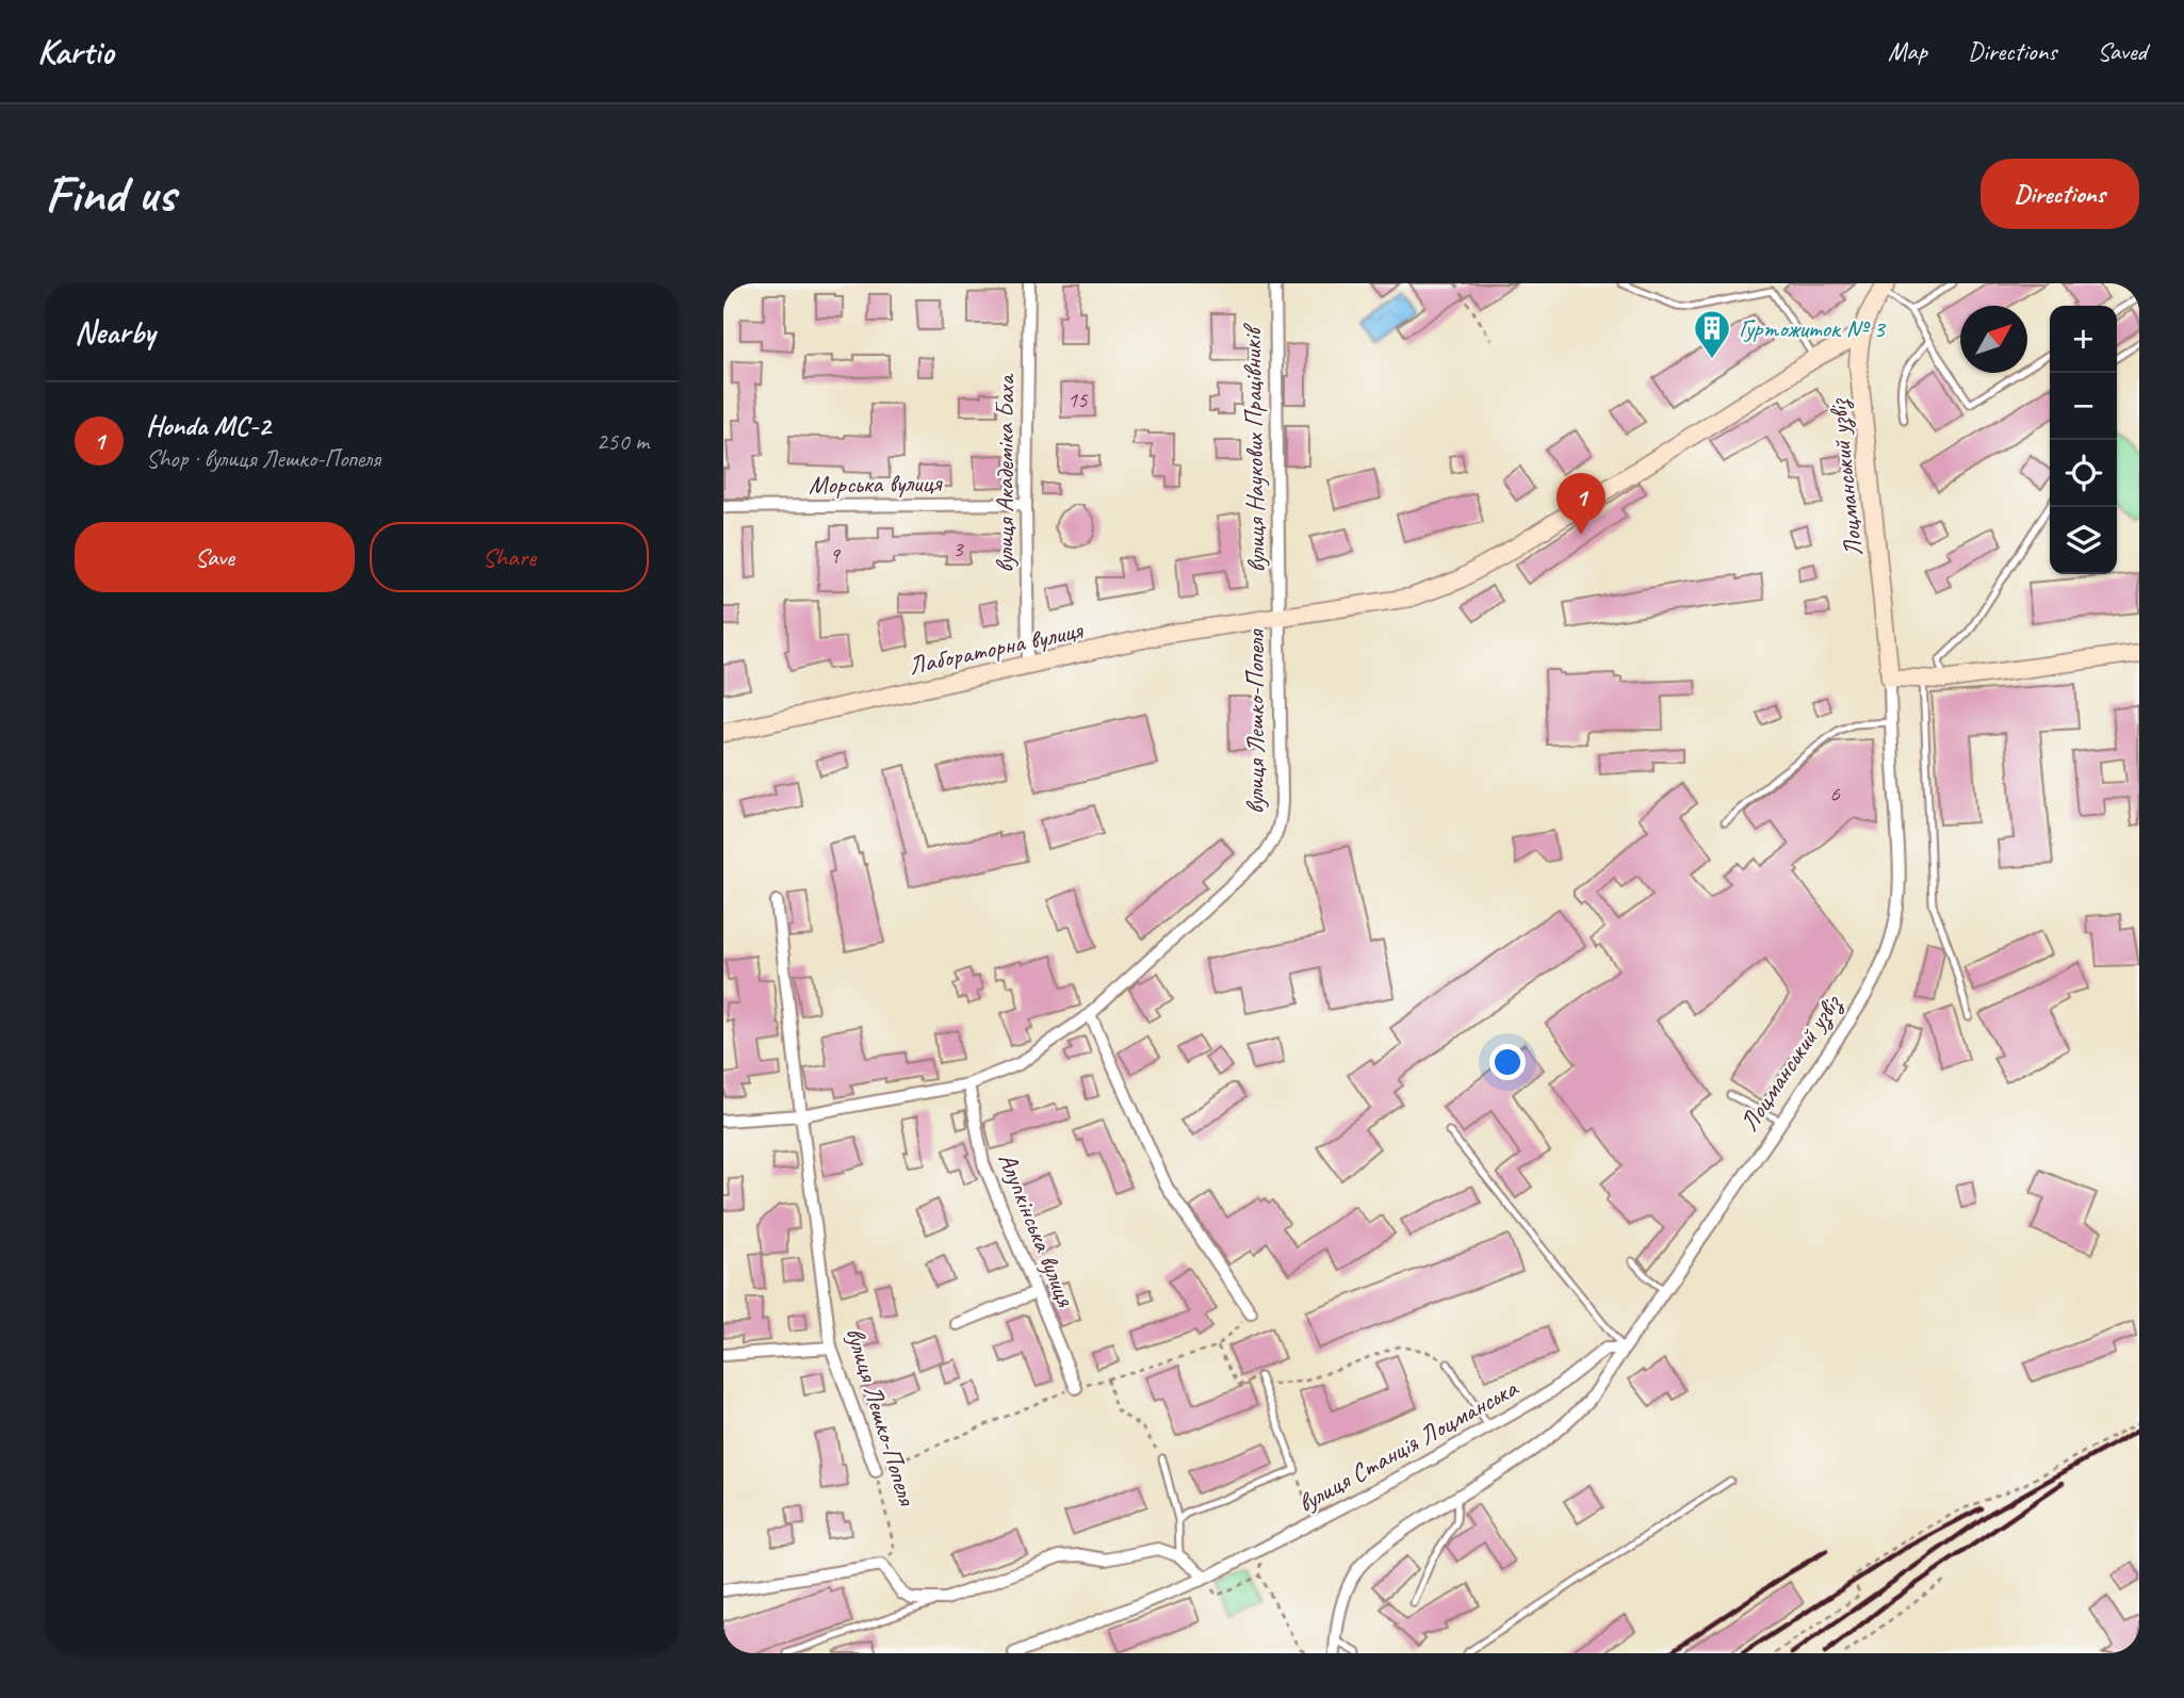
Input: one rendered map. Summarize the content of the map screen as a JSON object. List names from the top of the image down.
{
  "streets": {
    "main road": ["Лоцманський узвіз", "Лабораторна вулиця", "вулиця Лешко-Попеля"],
    "street": [
      "вулиця Наукових Працівників",
      "вулиця Академіка Баха",
      "Морська вулиця",
      "Алупкінська вулиця",
      "вулиця Станція Лоцманська"
    ]
  },
  "crossings": [
    ["вулиця Наукових Працівників", "Лабораторна вулиця"],
    ["вулиця Наукових Працівників", "вулиця Лешко-Попеля"],
    ["вулиця Академіка Баха", "Морська вулиця"],
    ["вулиця Академіка Баха", "Лабораторна вулиця"],
    ["Лоцманський узвіз", "вулиця Лешко-Попеля"],
    ["Лоцманський узвіз", "вулиця Станція Лоцманська"],
    ["Лабораторна вулиця", "вулиця Лешко-Попеля"],
    ["вулиця Лешко-Попеля", "Алупкінська вулиця"]
  ],
  "places": {
    "building": ["Гуртожиток № 3"]
  },
  "house_numbers": [
    "15",
    "3",
    "9",
    "6"
  ],
  "north": "top right",
  "page": {
    "header": "Kartio",
    "nav": ["Map", "Directions", "Saved"],
    "buttons": [
      "Directions",
      ["Save", "Share"]
    ],
    "title": "Find us",
    "heading": "Nearby",
    "map_buttons": ["+", "−"],
    "list": [
      {
        "mark": "1",
        "name": "Honda МС-2",
        "note": "Shop · вулиця Лешко-Попеля",
        "value": "250 m"
      }
    ],
    "pins": "1"
  }
}
